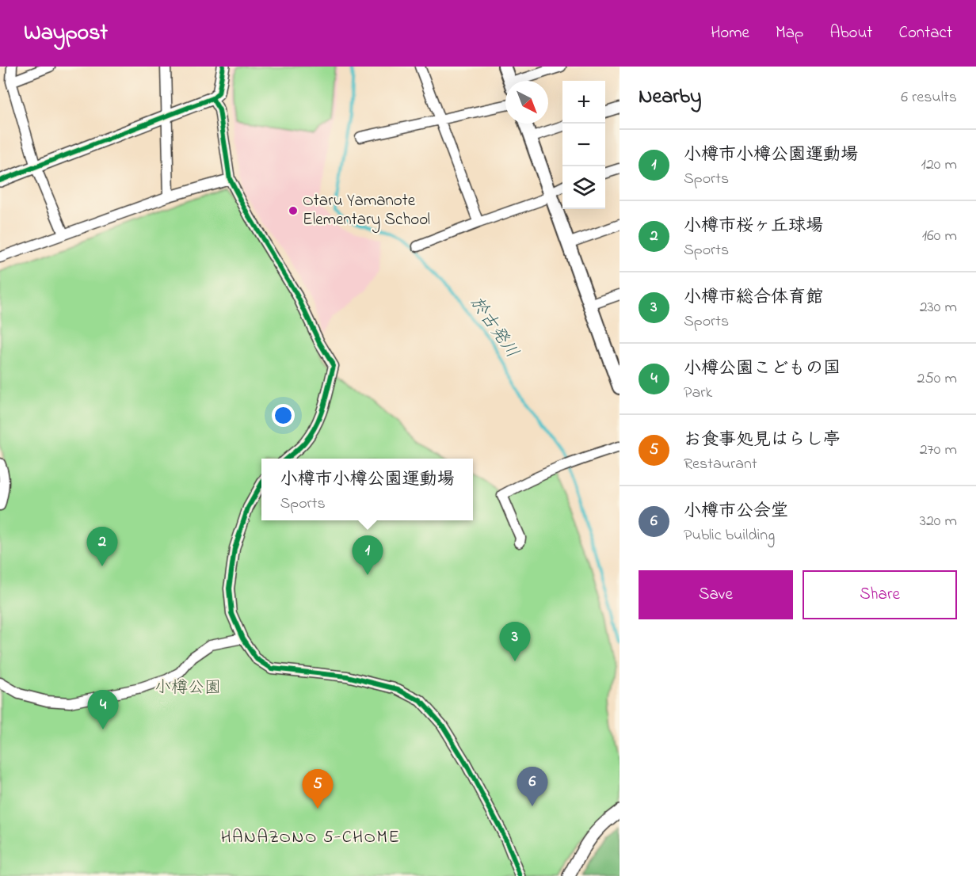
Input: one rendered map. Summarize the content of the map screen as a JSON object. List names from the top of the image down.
{
  "districts": ["HANAZONO 5-CHOME"],
  "water": ["於古発川"],
  "parks": ["小樽公園"],
  "places": ["Otaru Yamanote Elementary School"],
  "north": "bottom right",
  "page": {
    "header": "Waypost",
    "nav": [
      "Home",
      "Map",
      "About",
      "Contact"
    ],
    "heading": ["Nearby", "6 results"],
    "map_buttons": ["+", "−"],
    "list": [
      {
        "mark": "1",
        "name": "小樽市小樽公園運動場",
        "note": "Sports",
        "value": "120 m"
      },
      {
        "mark": "2",
        "name": "小樽市桜ヶ丘球場",
        "note": "Sports",
        "value": "160 m"
      },
      {
        "mark": "3",
        "name": "小樽市総合体育館",
        "note": "Sports",
        "value": "230 m"
      },
      {
        "mark": "4",
        "name": "小樽公園こどもの国",
        "note": "Park",
        "value": "250 m"
      },
      {
        "mark": "5",
        "name": "お食事処見はらし亭",
        "note": "Restaurant",
        "value": "270 m"
      },
      {
        "mark": "6",
        "name": "小樽市公会堂",
        "note": "Public building",
        "value": "320 m"
      }
    ],
    "popup": ["小樽市小樽公園運動場", "Sports"],
    "pins": [
      "2",
      "1",
      "3",
      "4",
      "6",
      "5"
    ],
    "buttons": ["Save", "Share"]
  }
}
